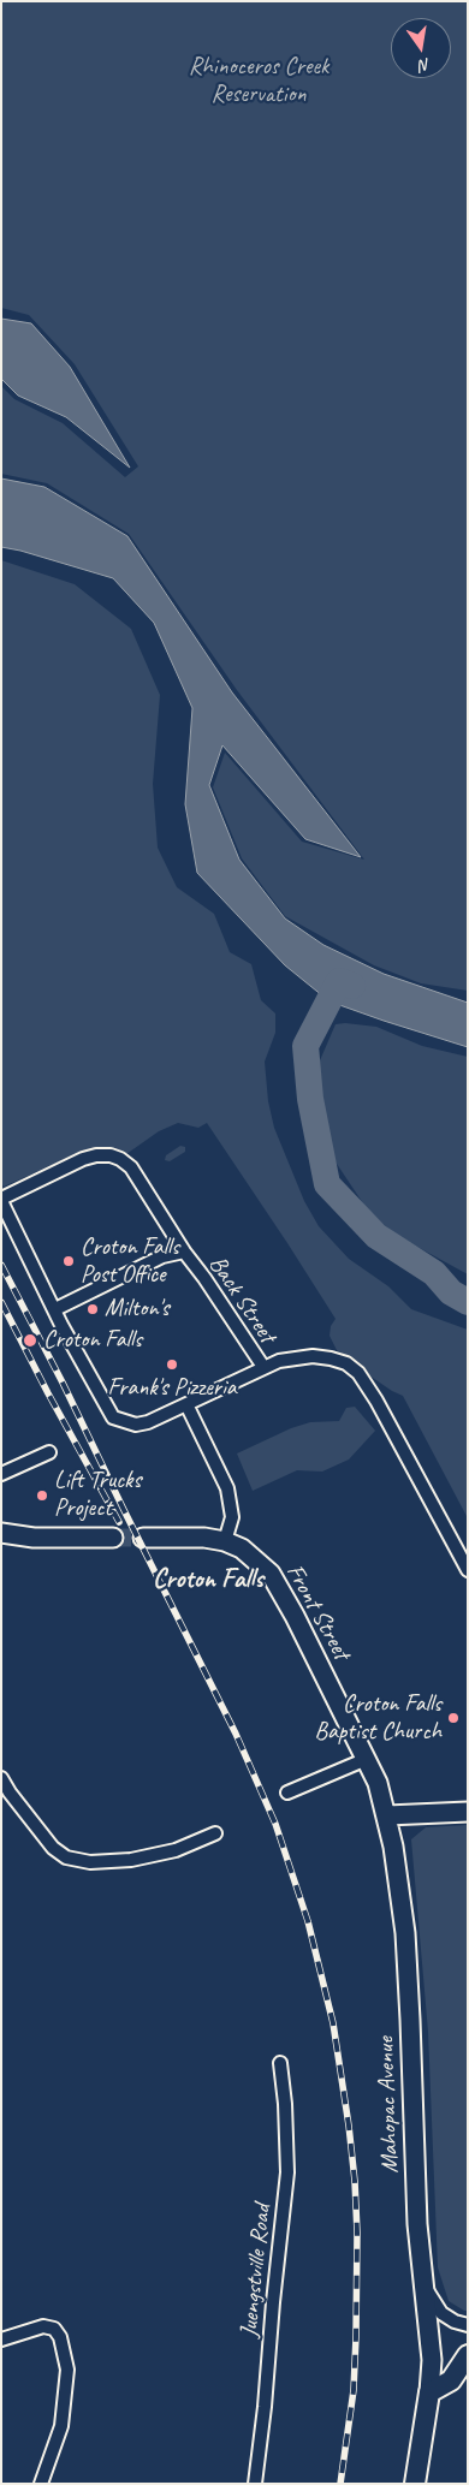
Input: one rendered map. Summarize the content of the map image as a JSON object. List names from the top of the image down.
{
  "streets": {
    "main road": ["Front Street", "Mahopac Avenue"],
    "street": ["Back Street", "Juengstville Road"]
  },
  "crossings": [
    ["Front Street", "Mahopac Avenue"]
  ],
  "districts": ["Croton Falls"],
  "parks": ["Rhinoceros Creek Reservation"],
  "places": [
    "Croton Falls Post Office",
    "Milton's",
    "Croton Falls",
    "Frank's Pizzeria",
    "Lift Trucks Project",
    "Croton Falls Baptist Church"
  ],
  "north": "bottom"
}
